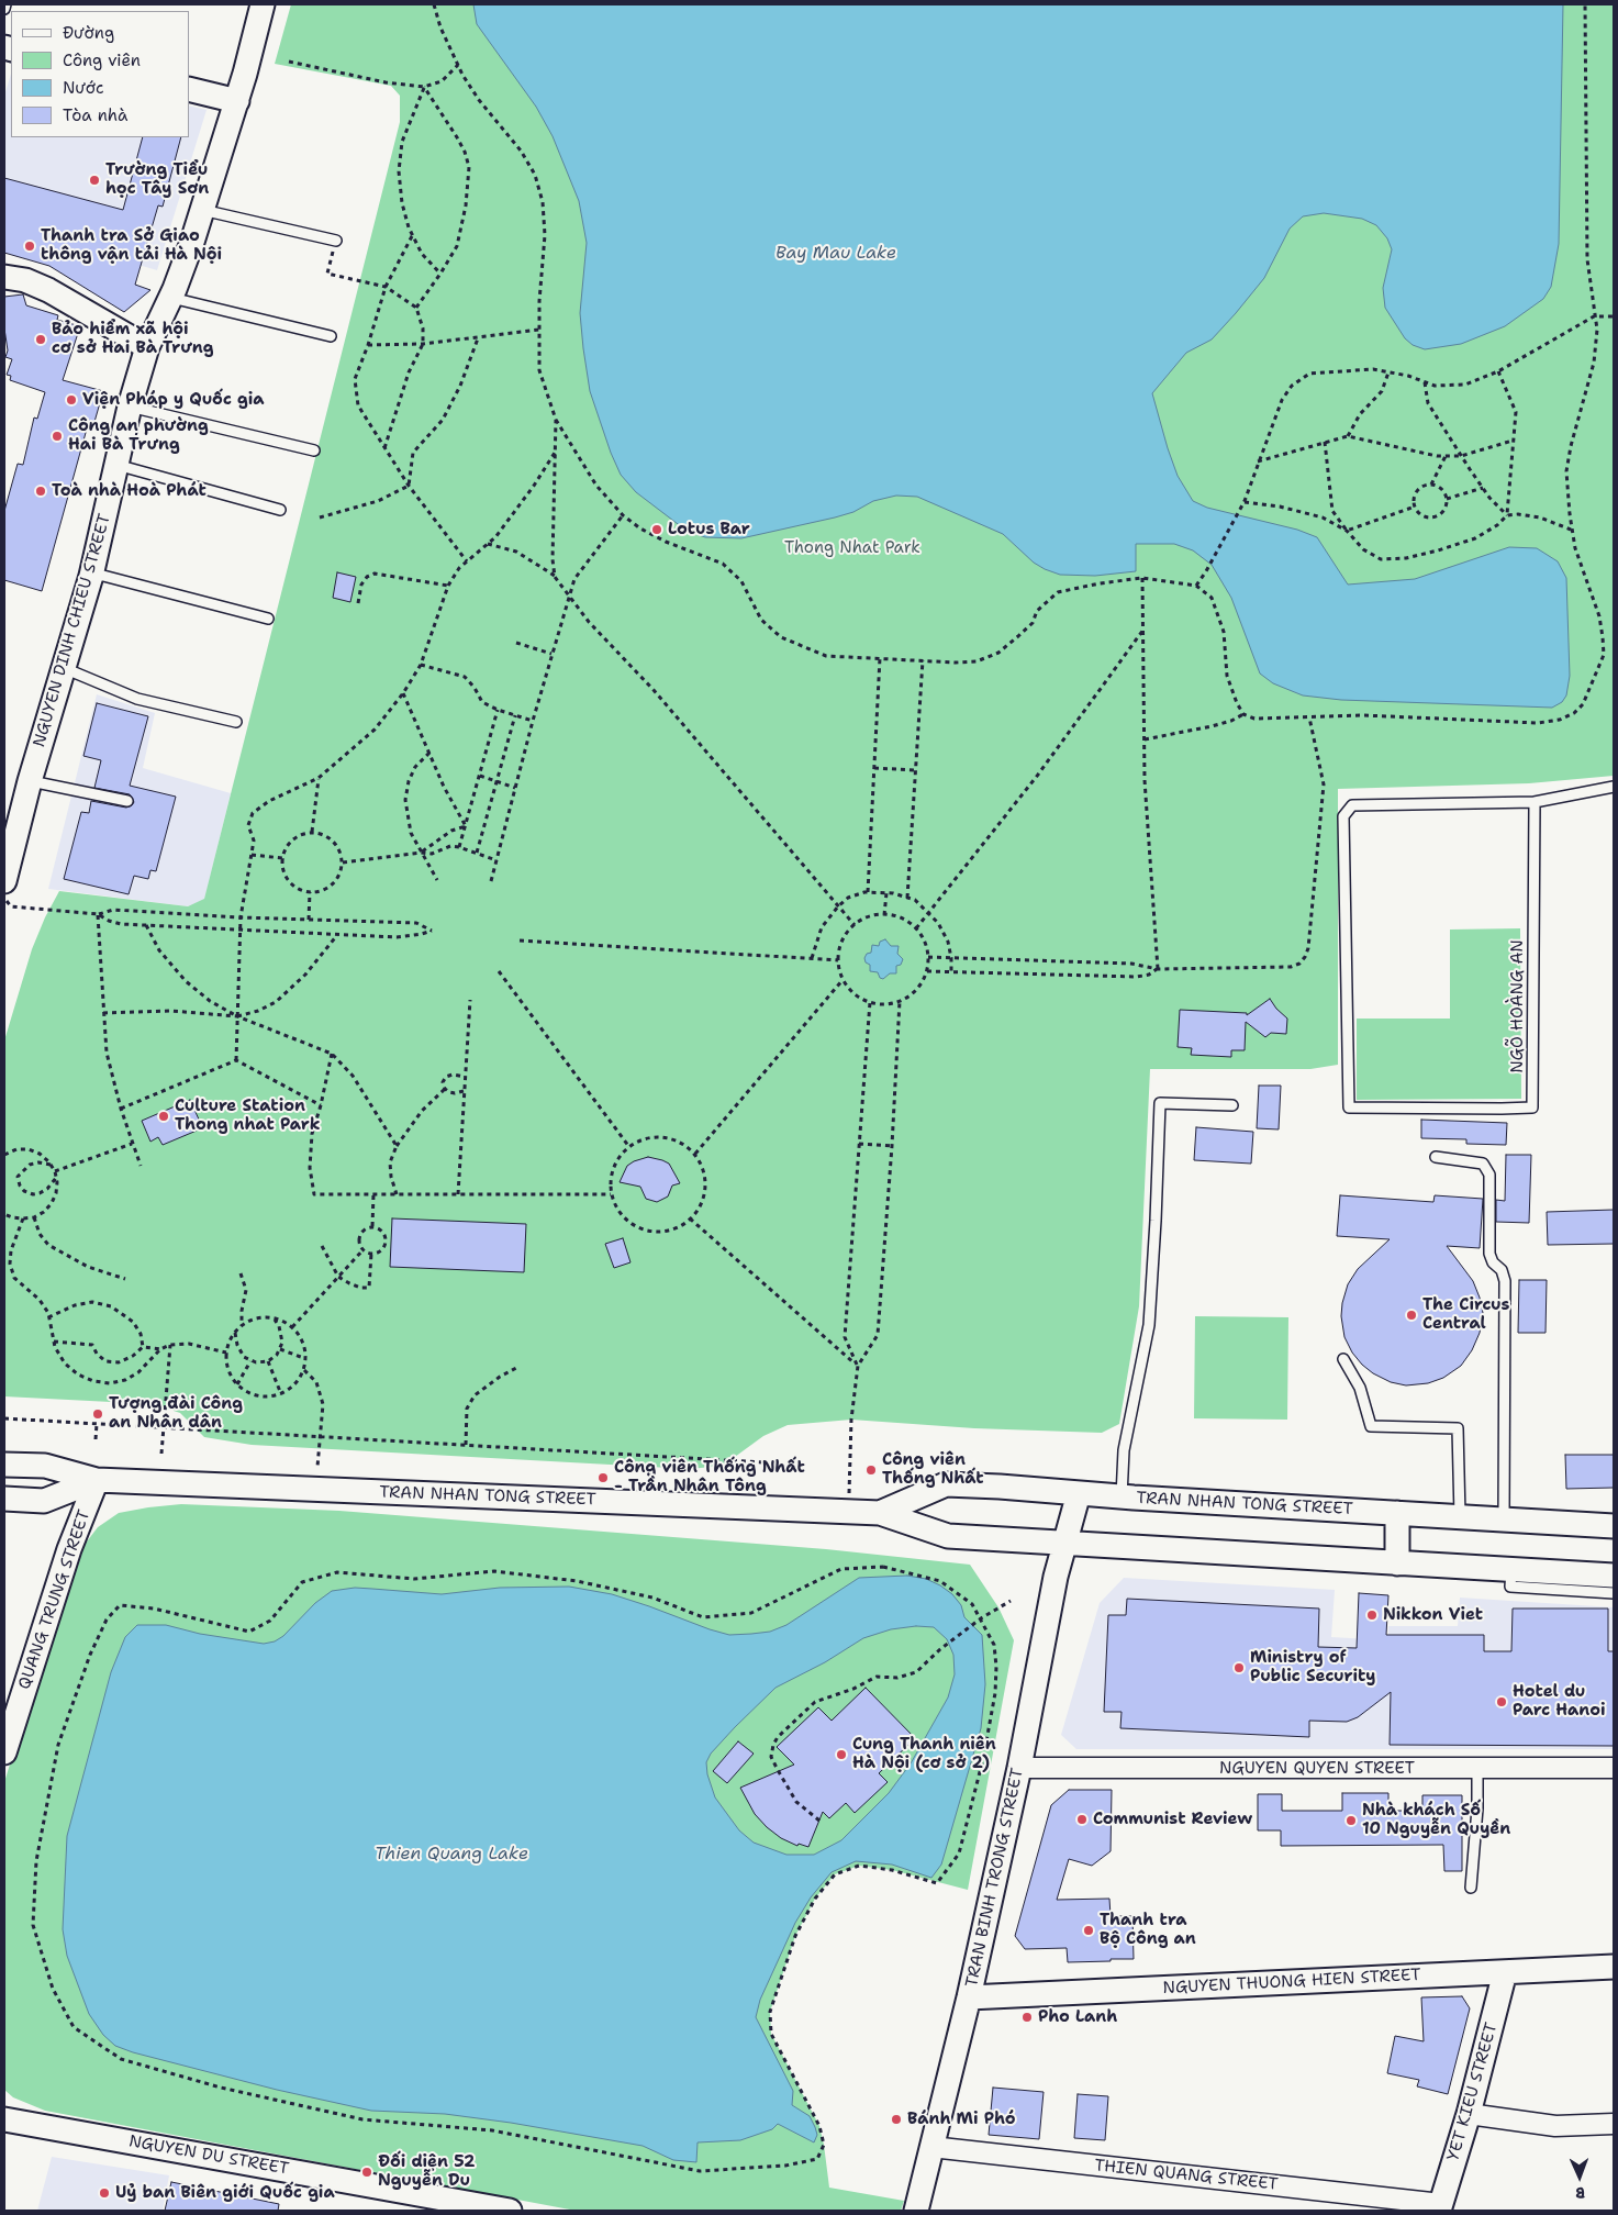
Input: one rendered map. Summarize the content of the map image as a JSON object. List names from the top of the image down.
{
  "streets": {
    "street": [
      "NGUYEN DINH CHIEU STREET",
      "TRAN NHAN TONG STREET",
      "QUANG TRUNG STREET",
      "NGUYEN QUYEN STREET",
      "TRAN BINH TRONG STREET",
      "NGUYEN THUONG HIEN STREET",
      "YET KIEU STREET",
      "NGUYEN DU STREET",
      "THIEN QUANG STREET"
    ],
    "lane": ["NGÕ HOÀNG AN"]
  },
  "crossings": [
    ["TRAN NHAN TONG STREET", "QUANG TRUNG STREET"],
    ["TRAN NHAN TONG STREET", "TRAN BINH TRONG STREET"],
    ["NGUYEN QUYEN STREET", "TRAN BINH TRONG STREET"],
    ["TRAN BINH TRONG STREET", "NGUYEN THUONG HIEN STREET"],
    ["TRAN BINH TRONG STREET", "THIEN QUANG STREET"],
    ["NGUYEN THUONG HIEN STREET", "YET KIEU STREET"],
    ["YET KIEU STREET", "THIEN QUANG STREET"]
  ],
  "water": ["Bay Mau Lake", "Thien Quang Lake"],
  "parks": ["Thong Nhat Park"],
  "places": [
    "Trường Tiểu học Tây Sơn",
    "Thanh tra Sở Giao thông vận tải Hà Nội",
    "Bảo hiểm xã hội cơ sở Hai Bà Trưng",
    "Viện Pháp y Quốc gia",
    "Công an phường Hai Bà Trưng",
    "Toà nhà Hoà Phát",
    "Lotus Bar",
    "Culture Station Thong nhat Park",
    "The Circus Central",
    "Tượng đài Công an Nhân dân",
    "Công viên Thống Nhất",
    "Công viên Thống Nhất - Trần Nhân Tông",
    "Nikkon Viet",
    "Ministry of Public Security",
    "Hotel du Parc Hanoi",
    "Cung Thanh niên Hà Nội (cơ sở 2)",
    "Communist Review",
    "Nhà khách Số 10 Nguyễn Quyền",
    "Thanh tra Bộ Công an",
    "Pho Lanh",
    "Bánh Mi Phó",
    "Đối diện 52 Nguyễn Du",
    "Uỷ ban Biên giới Quốc gia"
  ],
  "legend": [
    "Đường",
    "Công viên",
    "Nước",
    "Tòa nhà"
  ],
  "north": "bottom"
}
